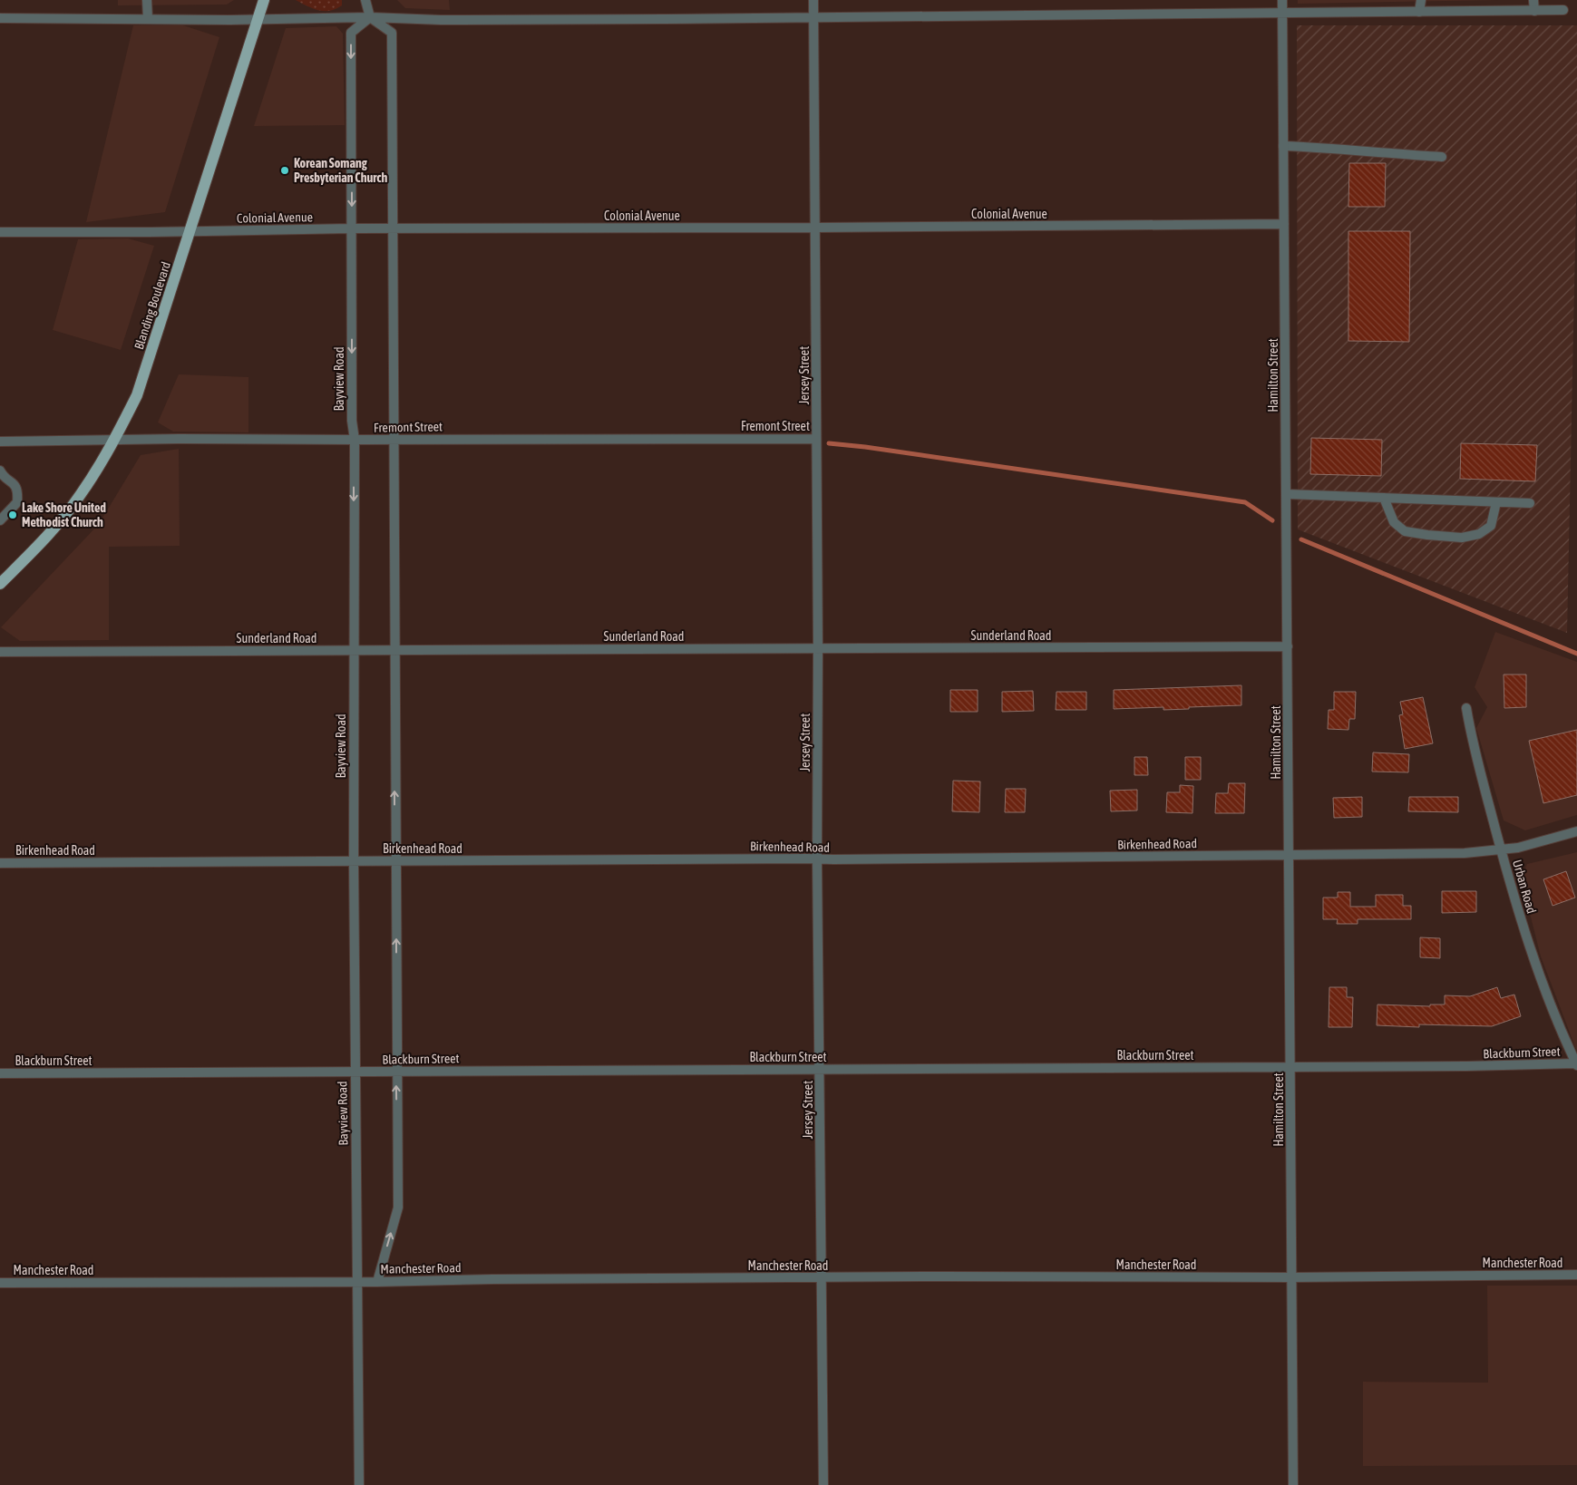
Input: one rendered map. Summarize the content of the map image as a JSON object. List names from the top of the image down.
{
  "streets": {
    "main road": ["Blanding Boulevard"],
    "street": [
      "Colonial Avenue",
      "Jersey Street",
      "Hamilton Street",
      "Bayview Road",
      "Fremont Street",
      "Sunderland Road",
      "Birkenhead Road",
      "Urban Road",
      "Blackburn Street",
      "Manchester Road"
    ]
  },
  "crossings": [
    ["Colonial Avenue", "Blanding Boulevard"],
    ["Colonial Avenue", "Jersey Street"],
    ["Colonial Avenue", "Hamilton Street"],
    ["Colonial Avenue", "Bayview Road"],
    ["Blanding Boulevard", "Fremont Street"],
    ["Jersey Street", "Fremont Street"],
    ["Jersey Street", "Sunderland Road"],
    ["Jersey Street", "Birkenhead Road"],
    ["Jersey Street", "Blackburn Street"],
    ["Jersey Street", "Manchester Road"],
    ["Hamilton Street", "Sunderland Road"],
    ["Hamilton Street", "Birkenhead Road"],
    ["Hamilton Street", "Blackburn Street"],
    ["Hamilton Street", "Manchester Road"],
    ["Bayview Road", "Fremont Street"],
    ["Bayview Road", "Sunderland Road"],
    ["Bayview Road", "Birkenhead Road"],
    ["Bayview Road", "Blackburn Street"],
    ["Bayview Road", "Manchester Road"],
    ["Birkenhead Road", "Urban Road"],
    ["Urban Road", "Blackburn Street"]
  ],
  "places": ["Korean Somang Presbyterian Church", "Lake Shore United Methodist Church"]
}
